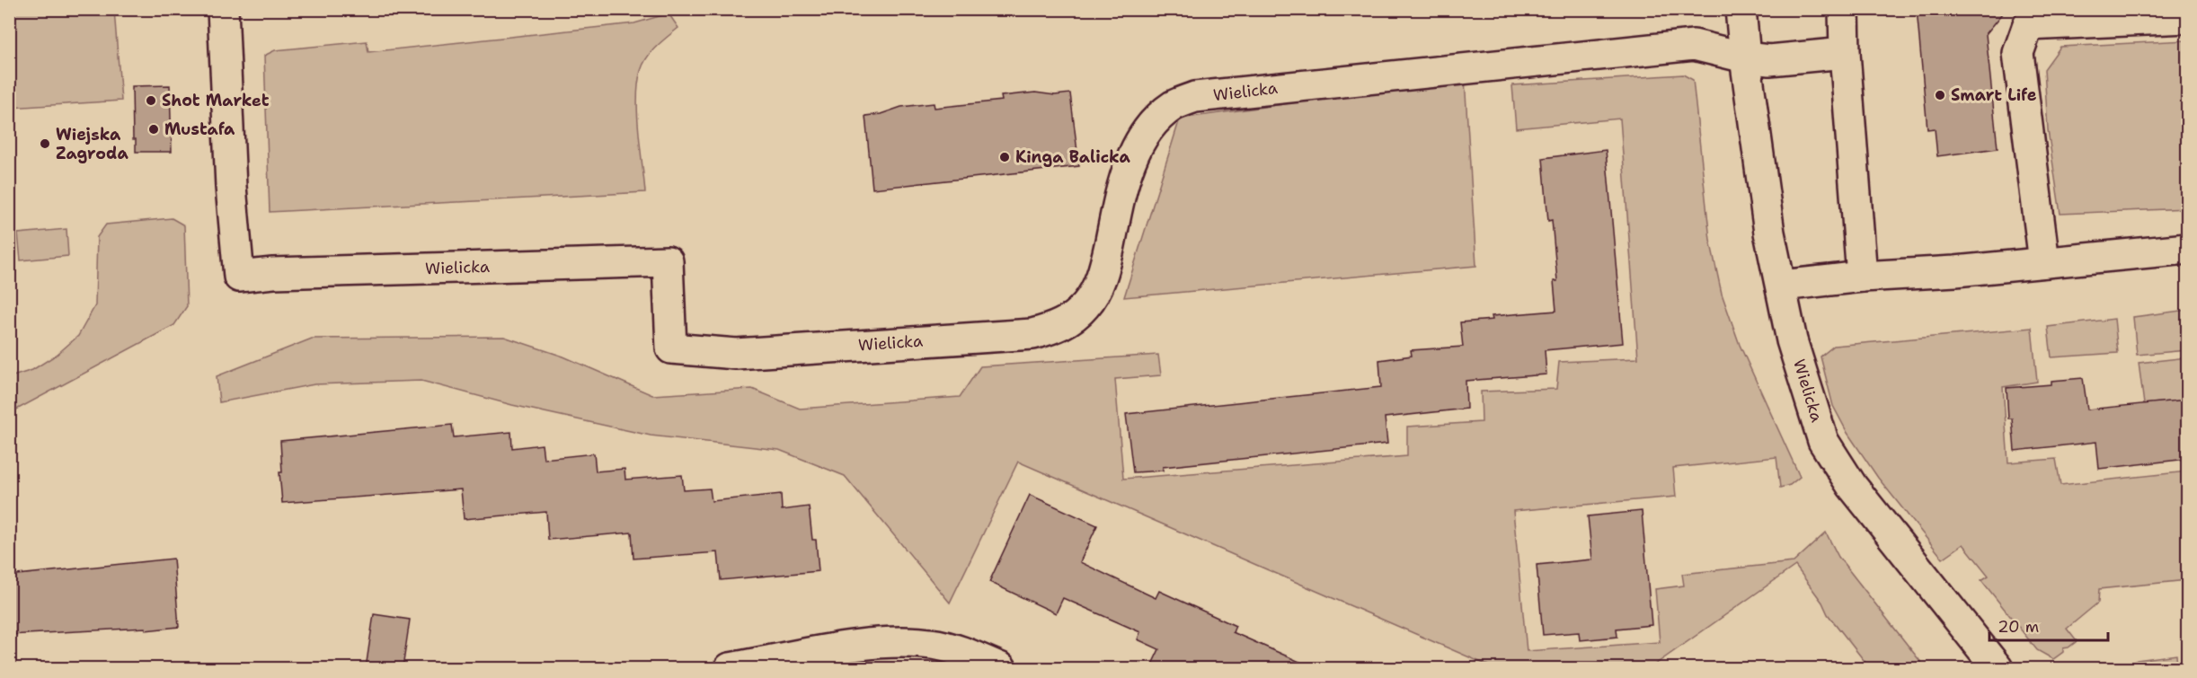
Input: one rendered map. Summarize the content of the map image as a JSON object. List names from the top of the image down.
{
  "streets": {
    "street": ["Wielicka"]
  },
  "places": [
    "Smart Life",
    "Shot Market",
    "Mustafa",
    "Wiejska Zagroda",
    "Kinga Balicka"
  ],
  "scale_bar": "20 m"
}
